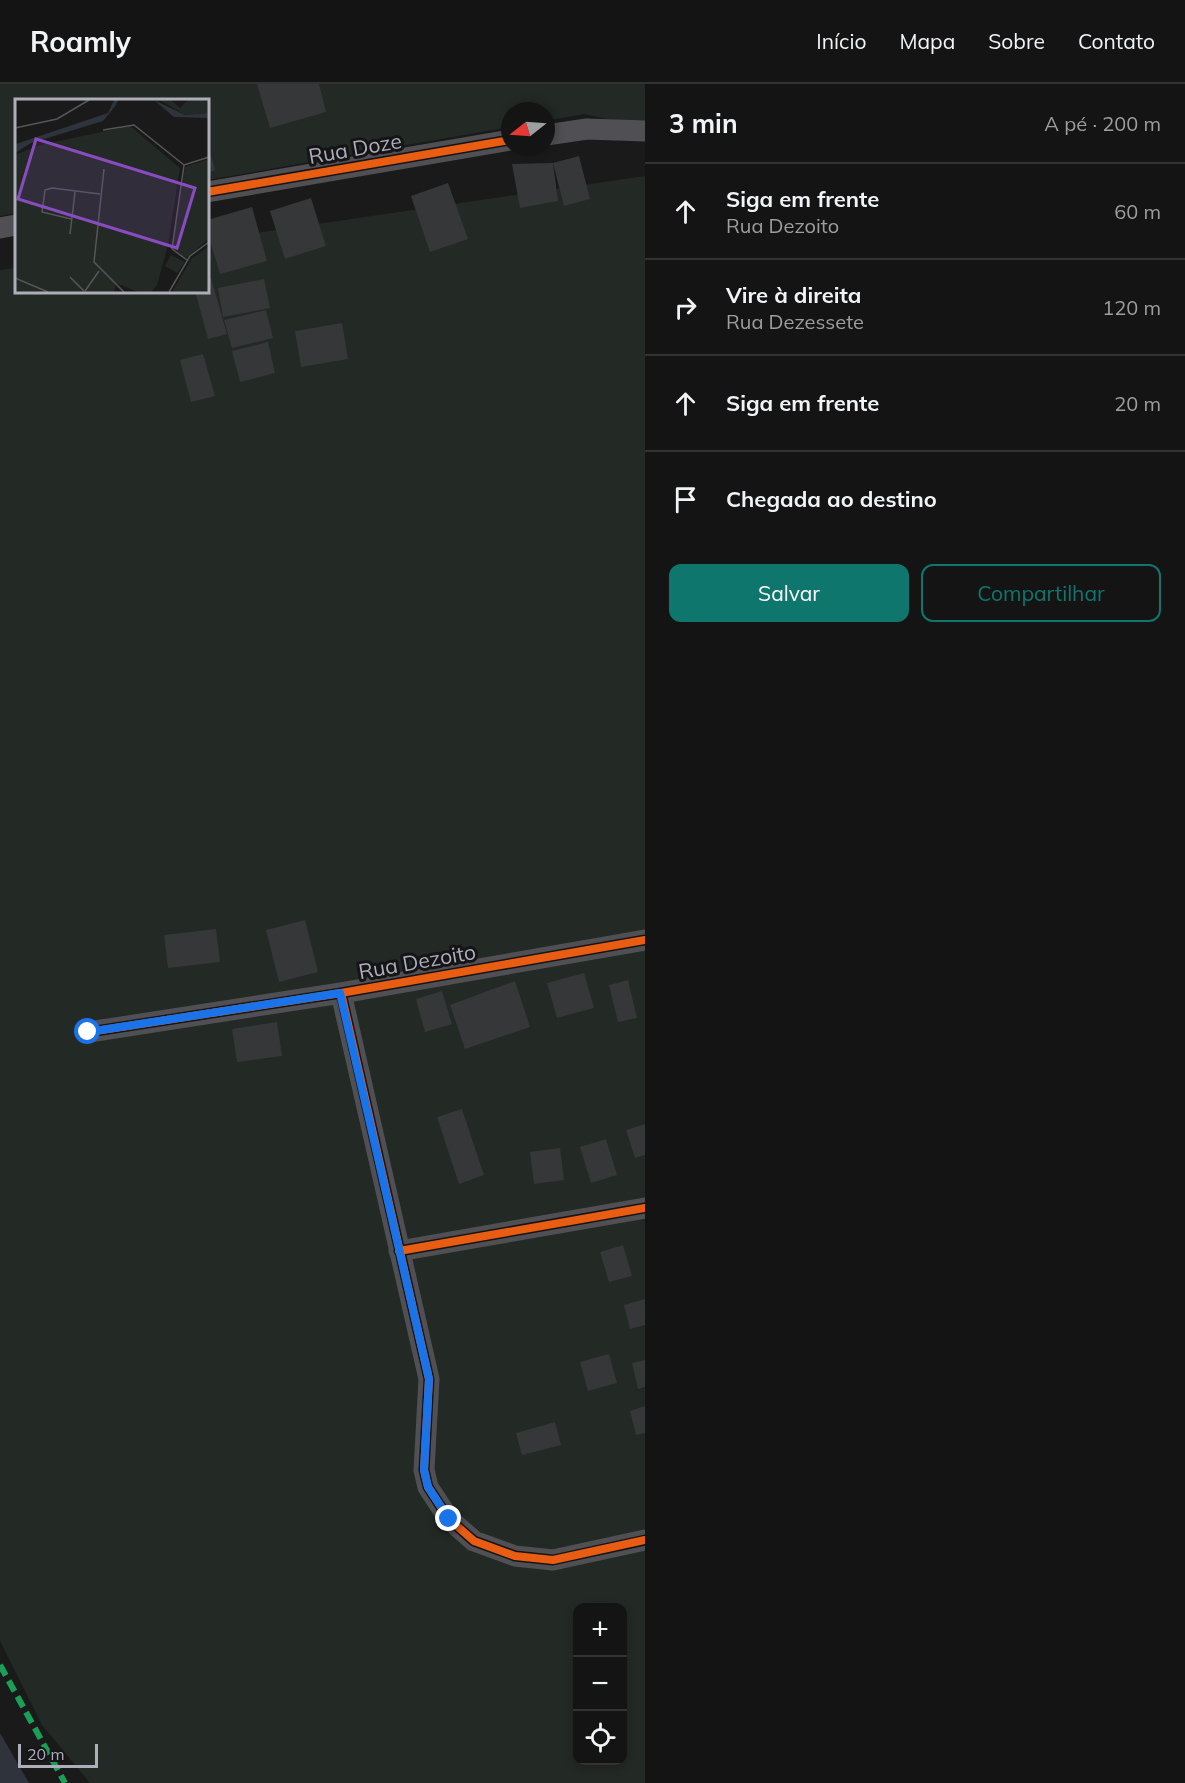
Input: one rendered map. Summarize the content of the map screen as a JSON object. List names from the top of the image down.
{
  "streets": {
    "street": ["Rua Doze", "Rua Dezoito"]
  },
  "scale_bar": "20 m",
  "north": "left",
  "page": {
    "header": "Roamly",
    "nav": [
      "Início",
      "Mapa",
      "Sobre",
      "Contato"
    ],
    "heading": ["3 min", "A pé · 200 m"],
    "list": [
      ["Siga em frente", "Rua Dezoito", "60 m"],
      ["Vire à direita", "Rua Dezessete", "120 m"],
      ["Siga em frente", "20 m"],
      "Chegada ao destino"
    ],
    "buttons": ["Salvar", "Compartilhar"],
    "map_buttons": ["+", "−"],
    "scale": "20 m"
  }
}
